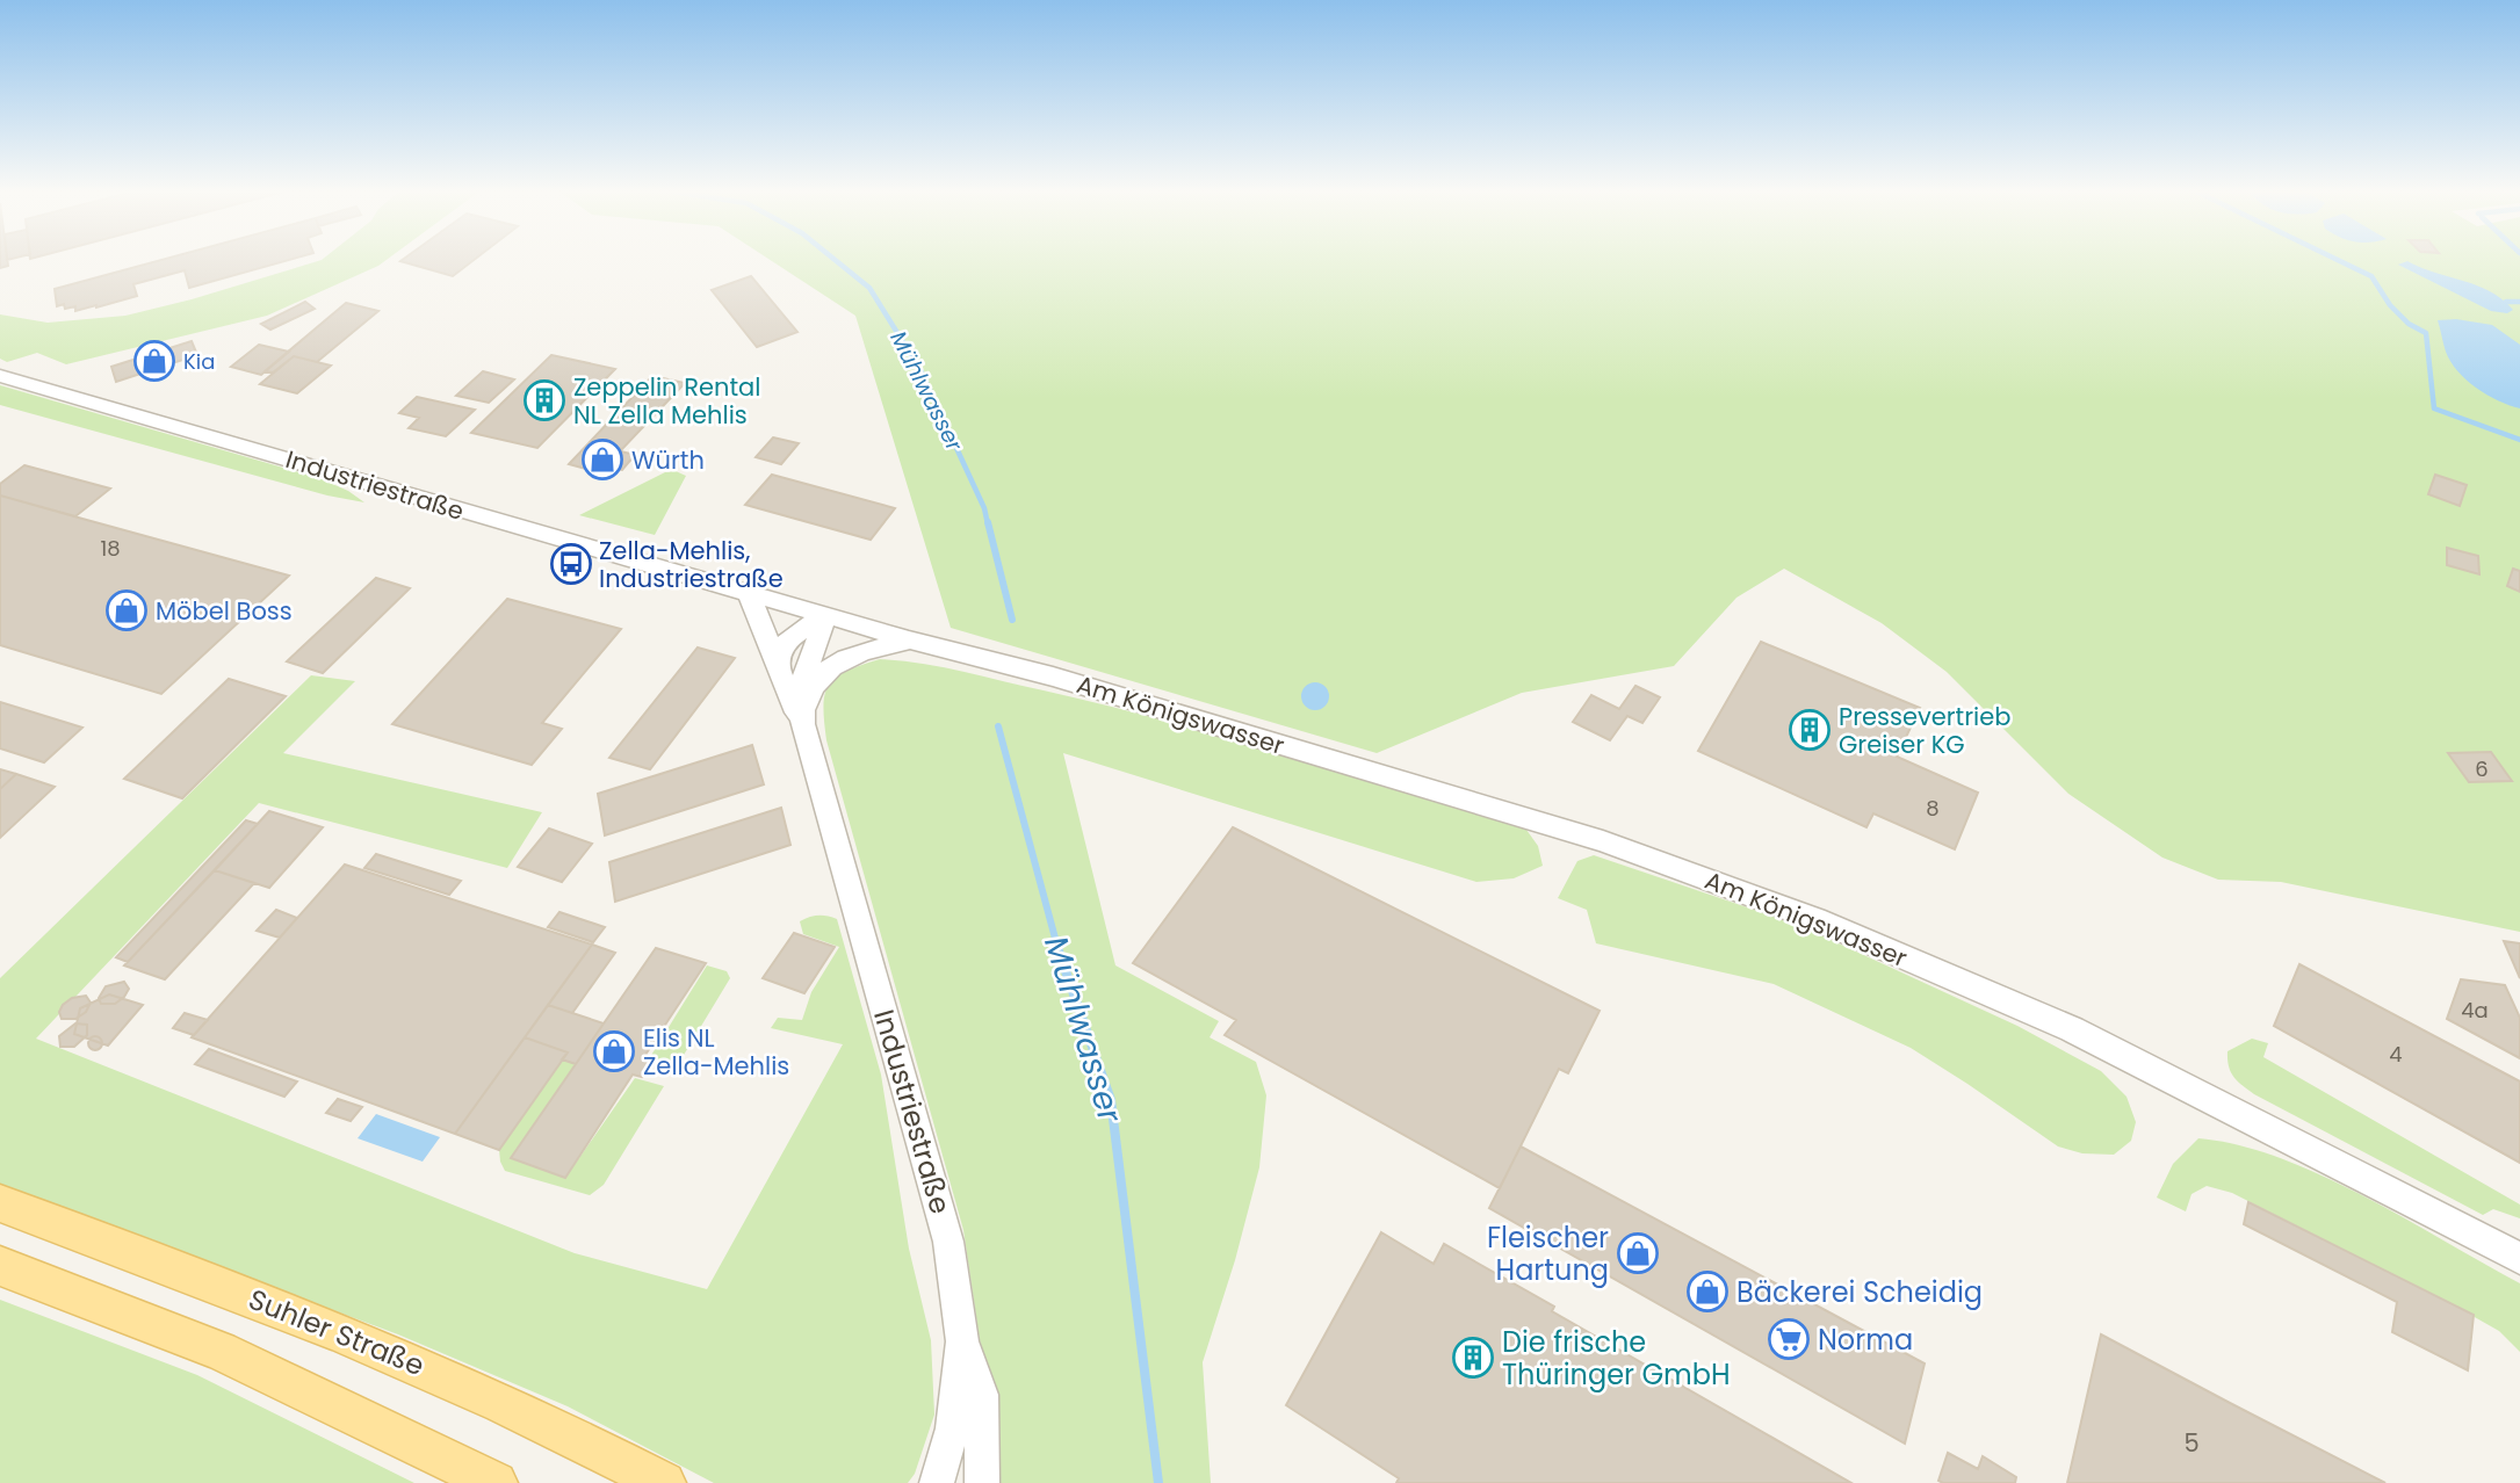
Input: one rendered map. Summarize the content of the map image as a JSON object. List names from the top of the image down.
{
  "streets": {
    "main road": ["Suhler Straße"],
    "street": ["Industriestraße", "Am Königswasser"]
  },
  "crossings": [
    ["Industriestraße", "Am Königswasser"]
  ],
  "water": ["Mühlwasser"],
  "places": {
    "shop": [
      "Kia",
      "Würth",
      "Möbel Boss",
      "Elis NL Zella-Mehlis",
      "Fleischer Hartung",
      "Bäckerei Scheidig"
    ],
    "building": ["Zeppelin Rental NL Zella Mehlis", "Pressevertrieb Greiser KG", "Die frische Thüringer GmbH"],
    "bus stop": ["Zella-Mehlis, Industriestraße"],
    "supermarket": ["Norma"]
  },
  "house_numbers": [
    "18",
    "6",
    "8",
    "4a",
    "4",
    "5"
  ]
}
